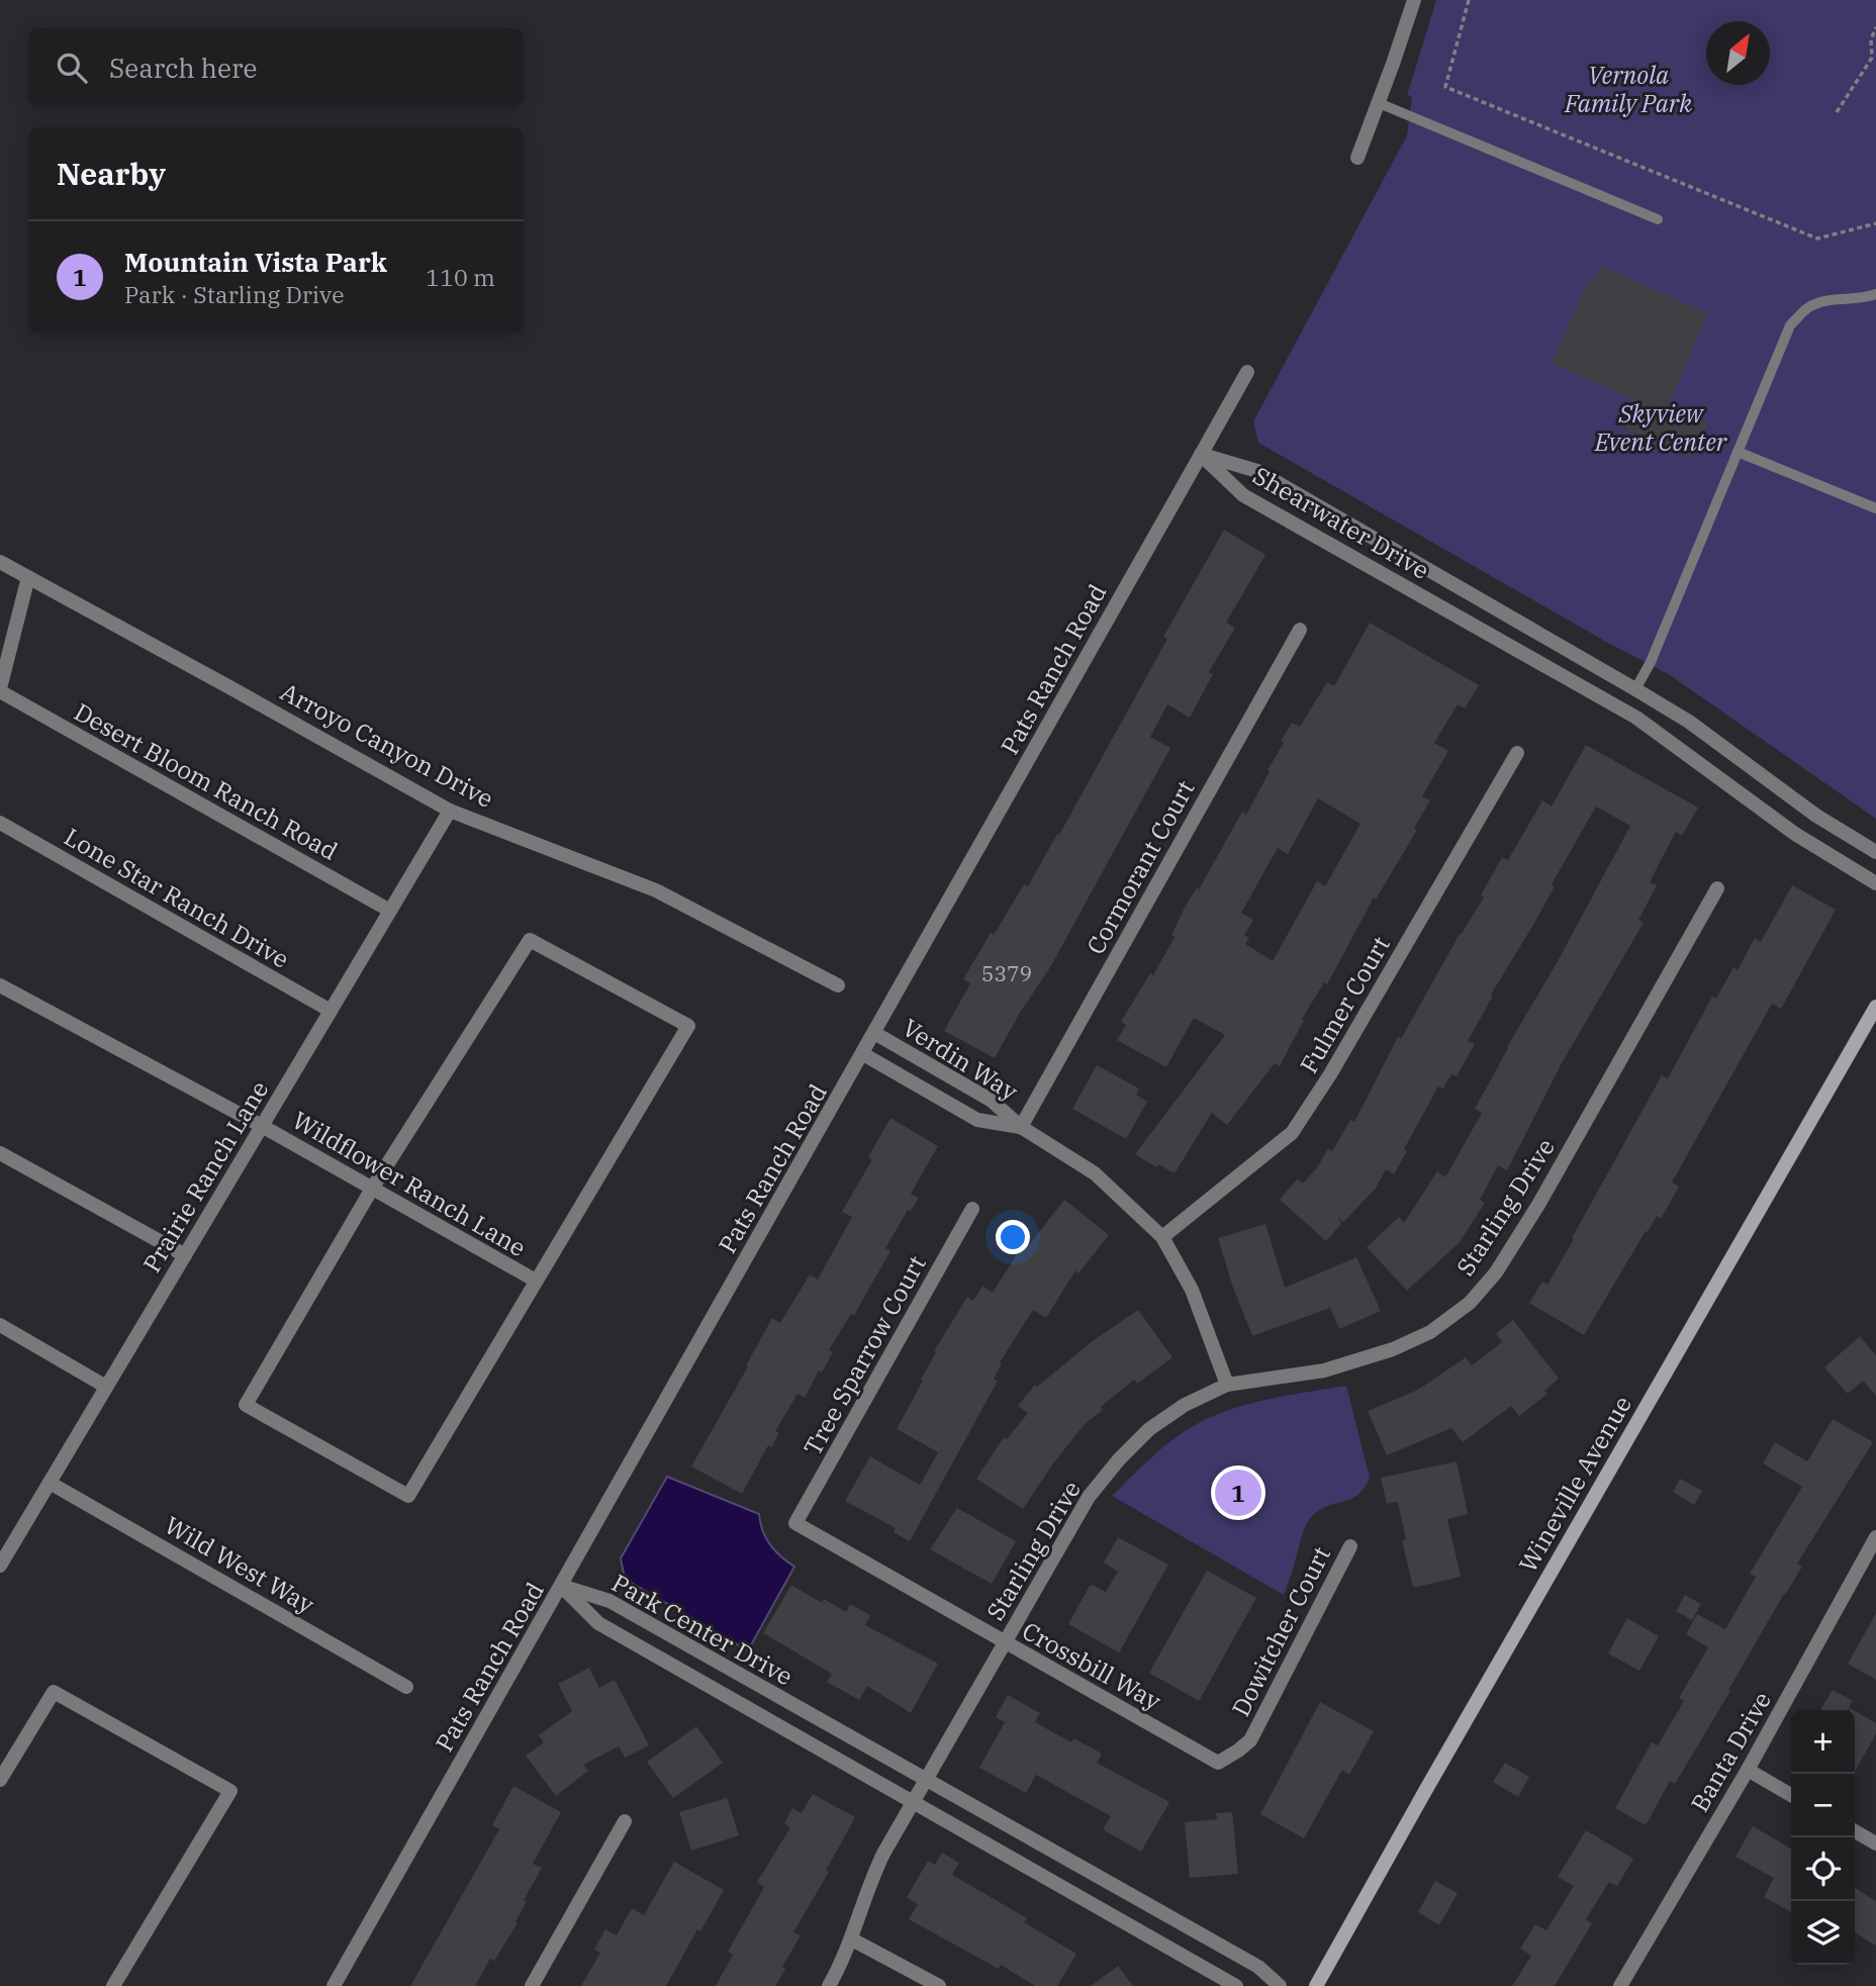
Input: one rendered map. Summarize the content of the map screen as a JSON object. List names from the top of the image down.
{
  "streets": {
    "main road": ["Wineville Avenue"],
    "street": [
      "Shearwater Drive",
      "Pats Ranch Road",
      "Arroyo Canyon Drive",
      "Desert Bloom Ranch Road",
      "Cormorant Court",
      "Lone Star Ranch Drive",
      "Fulmer Court",
      "Verdin Way",
      "Prairie Ranch Lane",
      "Wildflower Ranch Lane",
      "Starling Drive",
      "Tree Sparrow Court",
      "Wild West Way",
      "Park Center Drive",
      "Dowitcher Court",
      "Crossbill Way",
      "Banta Drive"
    ]
  },
  "crossings": [
    ["Shearwater Drive", "Pats Ranch Road"],
    ["Pats Ranch Road", "Verdin Way"],
    ["Pats Ranch Road", "Park Center Drive"],
    ["Arroyo Canyon Drive", "Prairie Ranch Lane"],
    ["Desert Bloom Ranch Road", "Prairie Ranch Lane"],
    ["Cormorant Court", "Verdin Way"],
    ["Lone Star Ranch Drive", "Prairie Ranch Lane"],
    ["Fulmer Court", "Verdin Way"],
    ["Verdin Way", "Starling Drive"],
    ["Prairie Ranch Lane", "Wildflower Ranch Lane"],
    ["Prairie Ranch Lane", "Wild West Way"],
    ["Starling Drive", "Park Center Drive"],
    ["Starling Drive", "Crossbill Way"],
    ["Tree Sparrow Court", "Crossbill Way"],
    ["Dowitcher Court", "Crossbill Way"]
  ],
  "parks": ["Vernola Family Park", "Skyview Event Center"],
  "house_numbers": ["5379"],
  "north": "top right",
  "page": {
    "search": "Search here",
    "heading": "Nearby",
    "list": [
      {
        "mark": "1",
        "name": "Mountain Vista Park",
        "note": "Park · Starling Drive",
        "value": "110 m"
      }
    ],
    "pins": "1",
    "map_buttons": ["+", "−"]
  }
}
